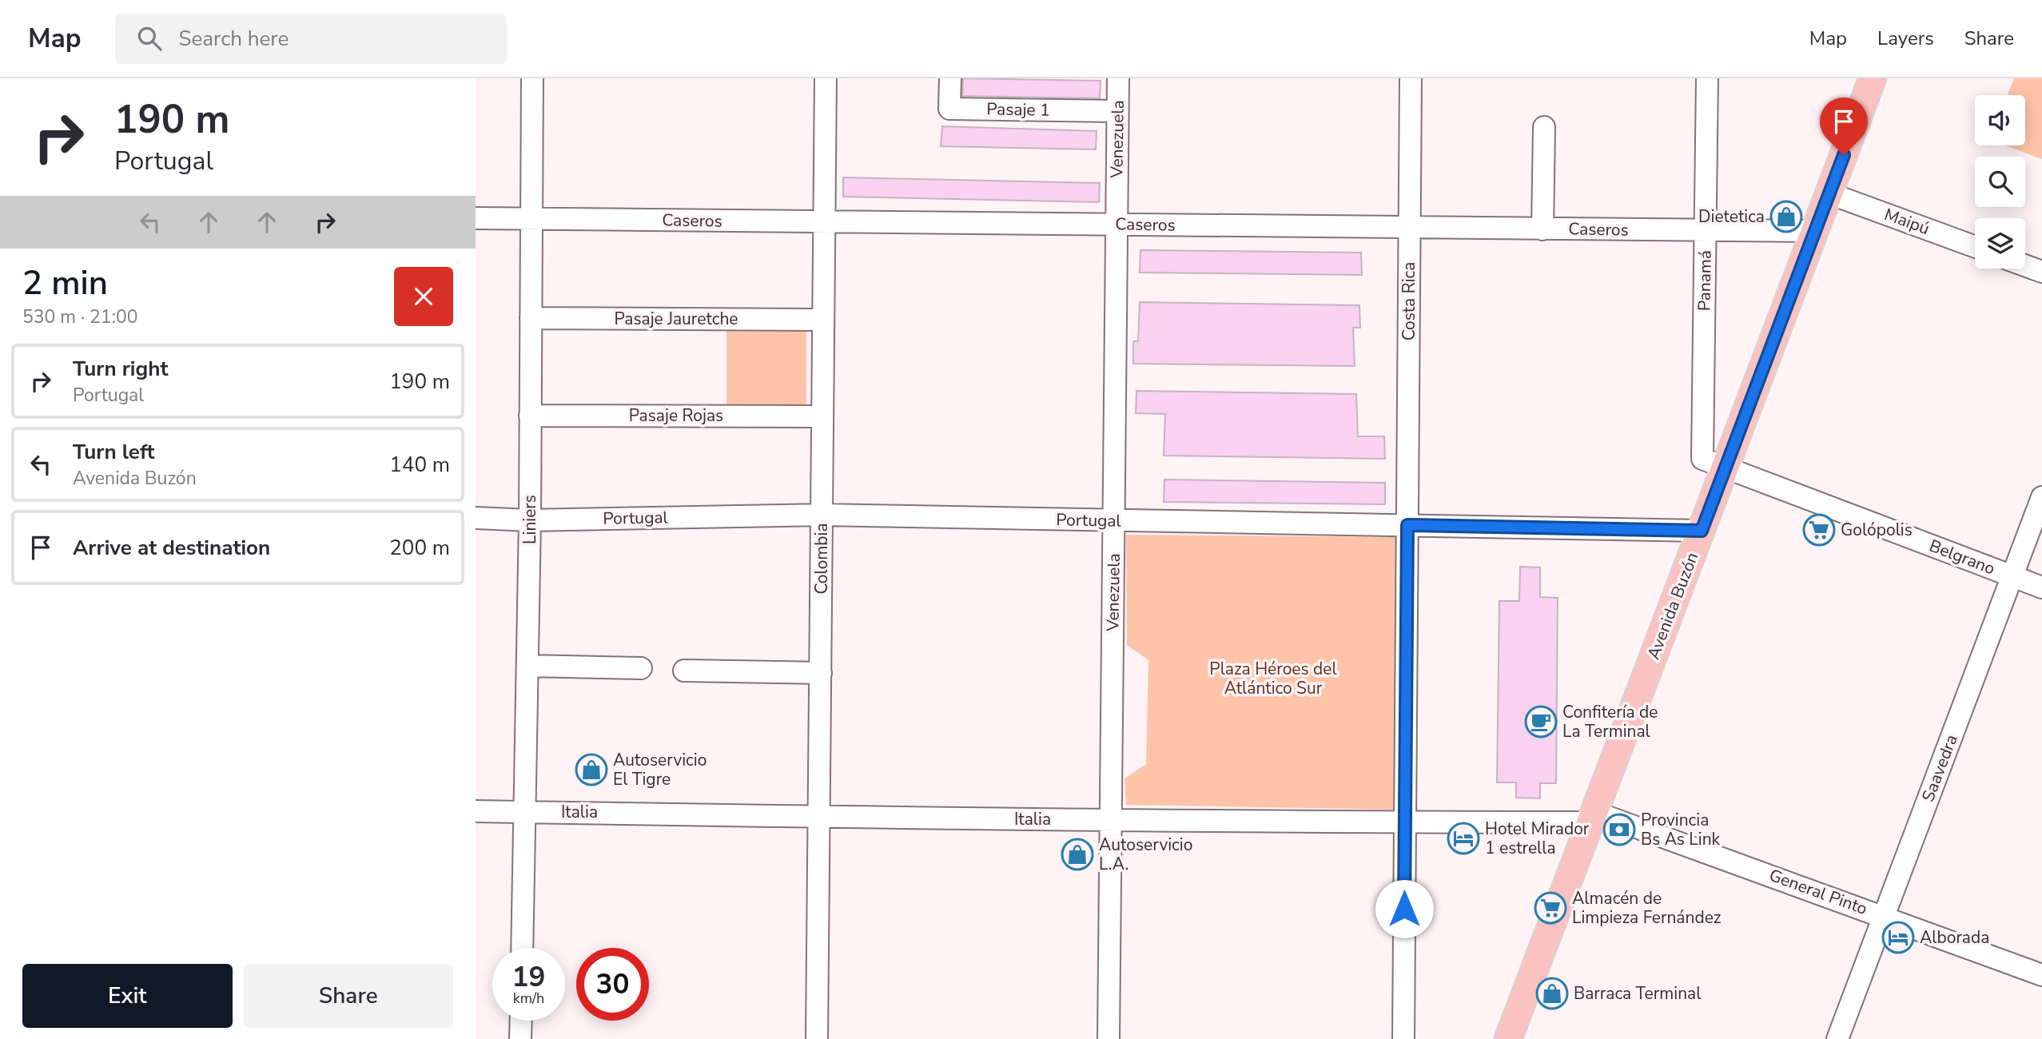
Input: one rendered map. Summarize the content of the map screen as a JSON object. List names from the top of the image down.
{
  "streets": {
    "main road": ["Avenida Buzón"],
    "street": [
      "Pasaje 1",
      "Venezuela",
      "Caseros",
      "Maipú",
      "Panamá",
      "Costa Rica",
      "Pasaje Jauretche",
      "Pasaje Rojas",
      "Portugal",
      "Liniers",
      "Belgrano",
      "Colombia",
      "Saavedra",
      "Italia",
      "General Pinto"
    ]
  },
  "crossings": [
    ["Pasaje 1", "Venezuela"],
    ["Venezuela", "Caseros"],
    ["Venezuela", "Portugal"],
    ["Venezuela", "Italia"],
    ["Caseros", "Panamá"],
    ["Caseros", "Costa Rica"],
    ["Caseros", "Liniers"],
    ["Caseros", "Colombia"],
    ["Caseros", "Avenida Buzón"],
    ["Maipú", "Avenida Buzón"],
    ["Panamá", "Belgrano"],
    ["Panamá", "Avenida Buzón"],
    ["Costa Rica", "Portugal"],
    ["Costa Rica", "Italia"],
    ["Pasaje Jauretche", "Liniers"],
    ["Pasaje Jauretche", "Colombia"],
    ["Pasaje Rojas", "Liniers"],
    ["Pasaje Rojas", "Colombia"],
    ["Portugal", "Liniers"],
    ["Portugal", "Colombia"],
    ["Portugal", "Avenida Buzón"],
    ["Liniers", "Italia"],
    ["Belgrano", "Avenida Buzón"],
    ["Belgrano", "Saavedra"],
    ["Colombia", "Italia"],
    ["Avenida Buzón", "Italia"],
    ["Avenida Buzón", "General Pinto"],
    ["Saavedra", "General Pinto"],
    ["Italia", "General Pinto"]
  ],
  "parks": ["Plaza Héroes del Atlántico Sur"],
  "places": {
    "shop": [
      "Dietetica",
      "Autoservicio El Tigre",
      "Autoservicio L.A.",
      "Barraca Terminal"
    ],
    "supermarket": ["Golópolis", "Almacén de Limpieza Fernández"],
    "cafe": ["Confitería de La Terminal"],
    "bank": ["Provincia Bs As Link"],
    "hotel": ["Hotel Mirador 1 estrella", "Alborada"]
  },
  "page": {
    "header": "Map",
    "search": "Search here",
    "nav": ["Map", "Layers", "Share"],
    "turn": ["190 m", "Portugal"],
    "heading": ["2 min", "530 m · 21:00"],
    "list": [
      {
        "name": "Turn right",
        "note": "Portugal",
        "value": "190 m"
      },
      {
        "name": "Turn left",
        "note": "Avenida Buzón",
        "value": "140 m"
      },
      {
        "name": "Arrive at destination",
        "value": "200 m"
      }
    ],
    "speed": "19 km/h",
    "limit": "30",
    "buttons": ["Exit", "Share"]
  }
}
